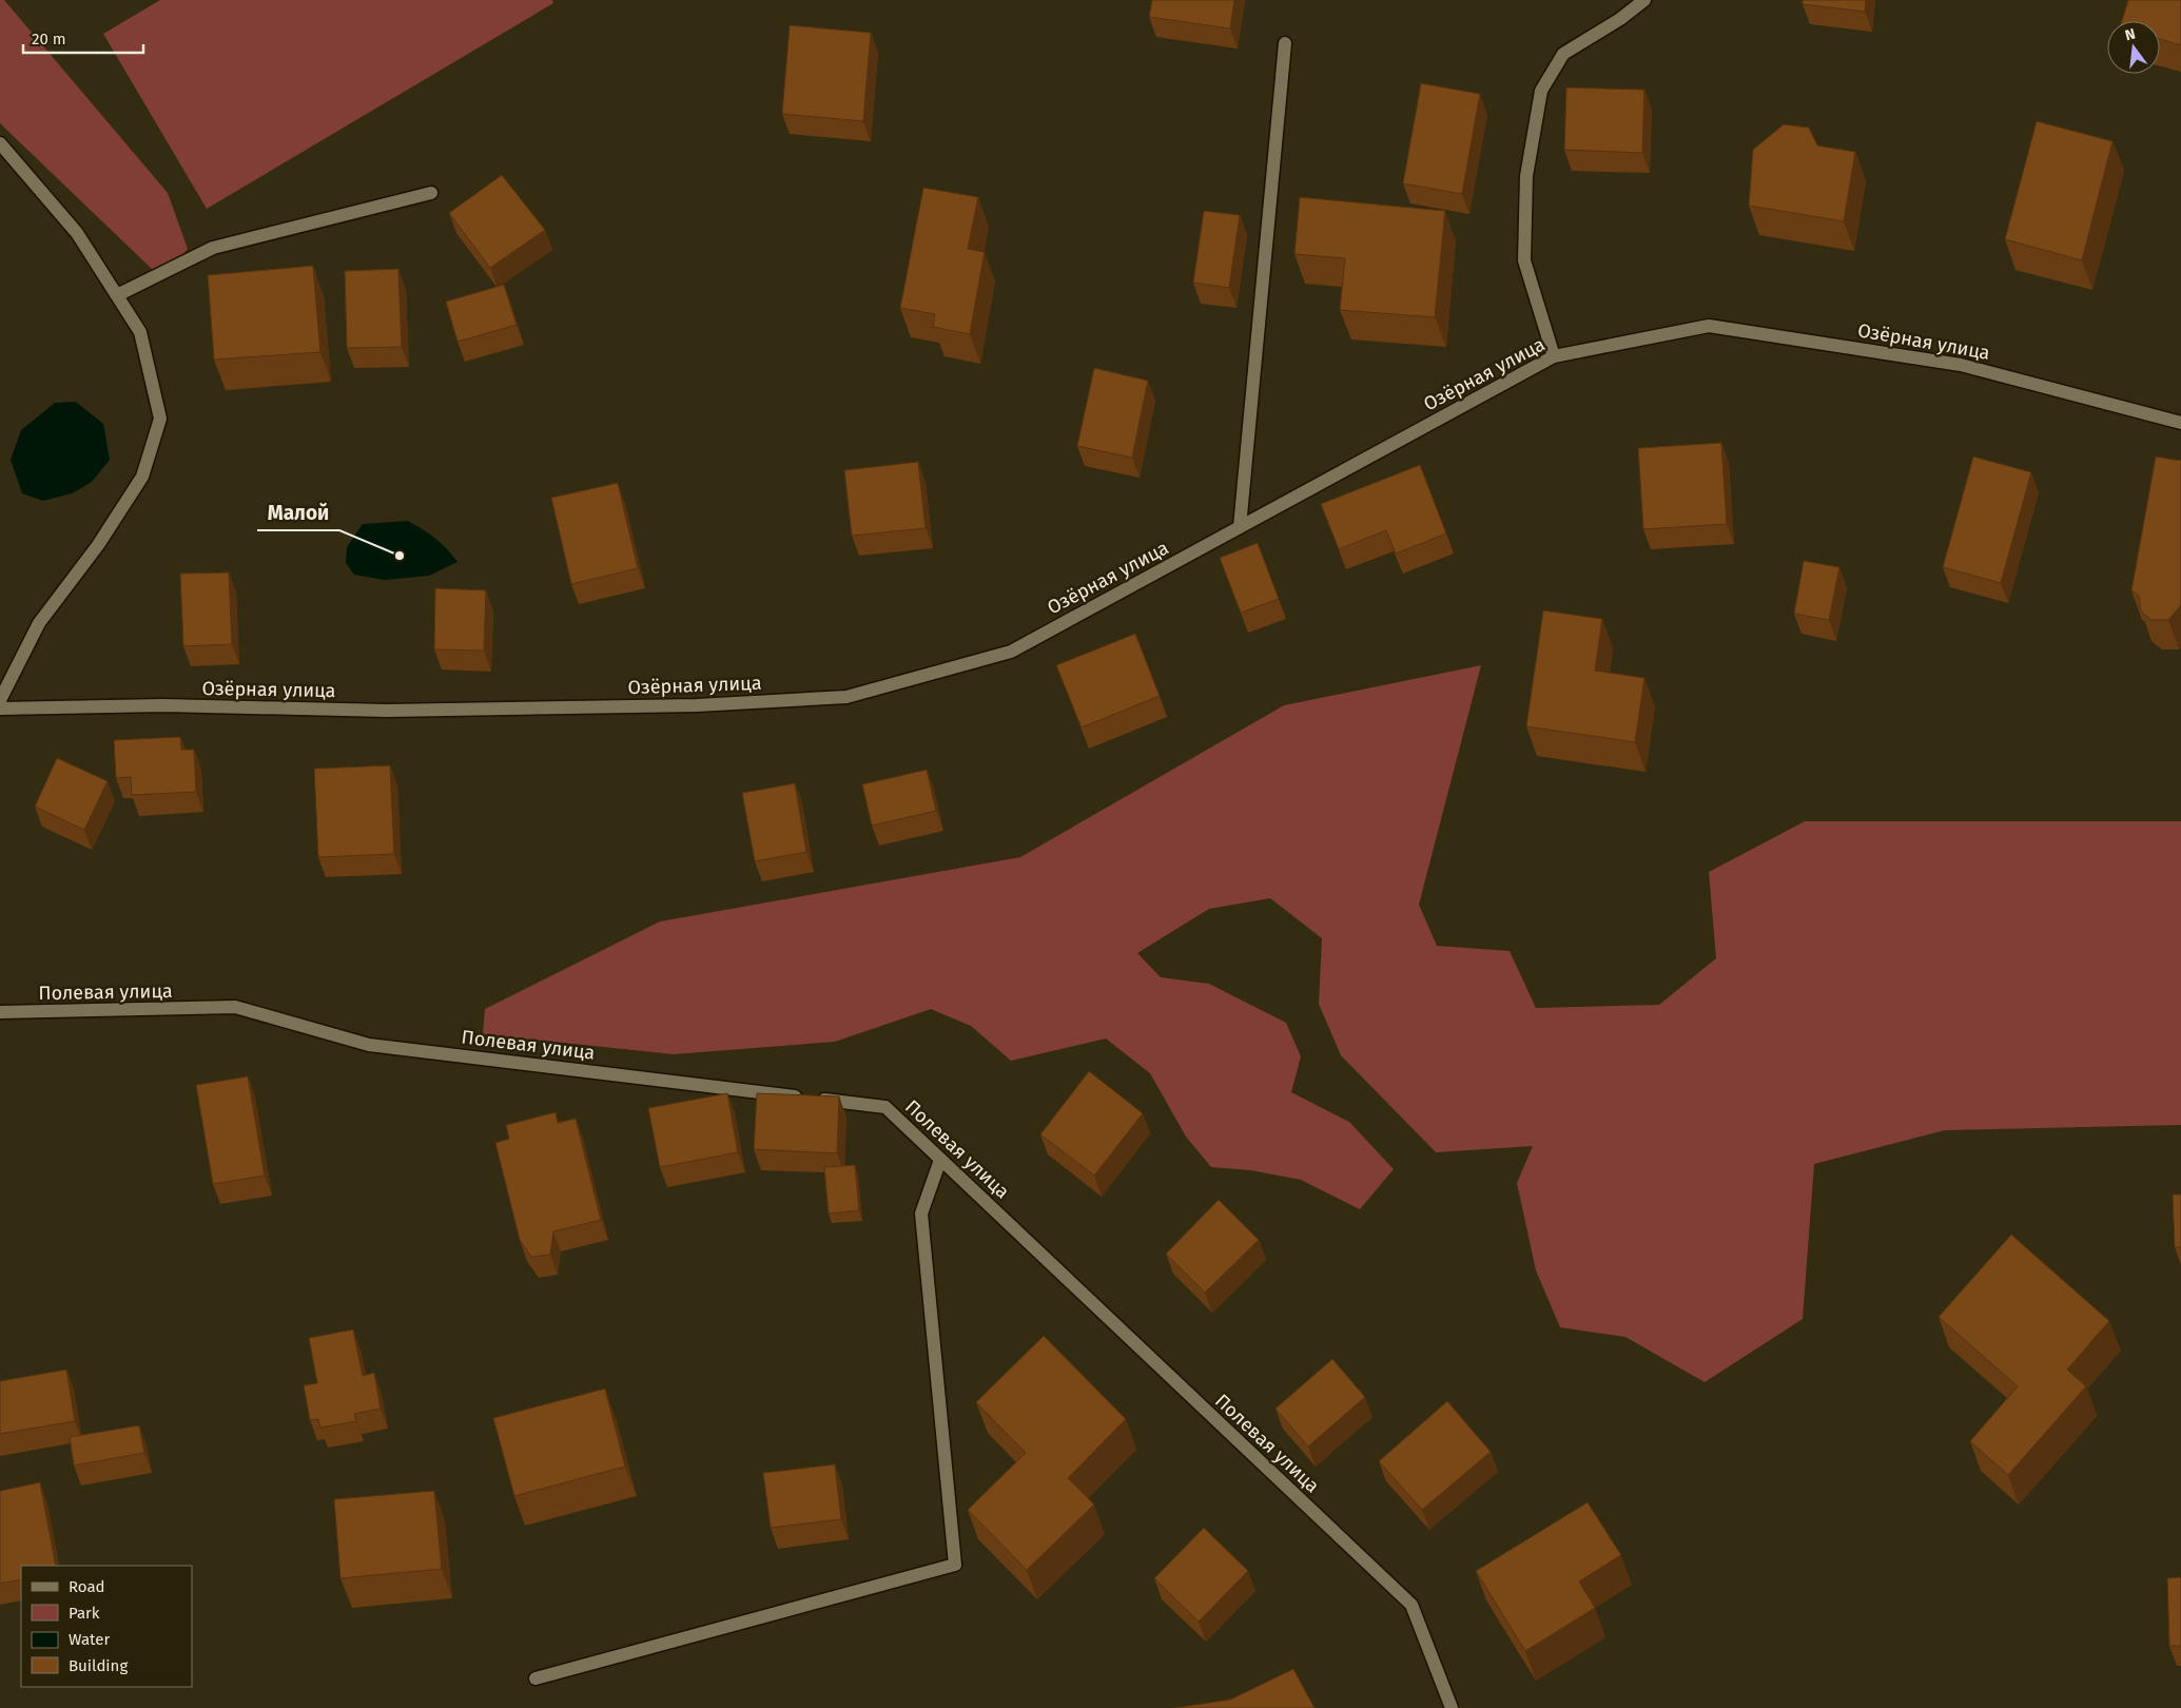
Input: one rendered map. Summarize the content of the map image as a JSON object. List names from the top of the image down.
{
  "streets": {
    "street": ["Озёрная улица", "Полевая улица"]
  },
  "places": ["Малой"],
  "legend": [
    "Road",
    "Park",
    "Water",
    "Building"
  ],
  "scale_bar": "20 m",
  "north": "top"
}
